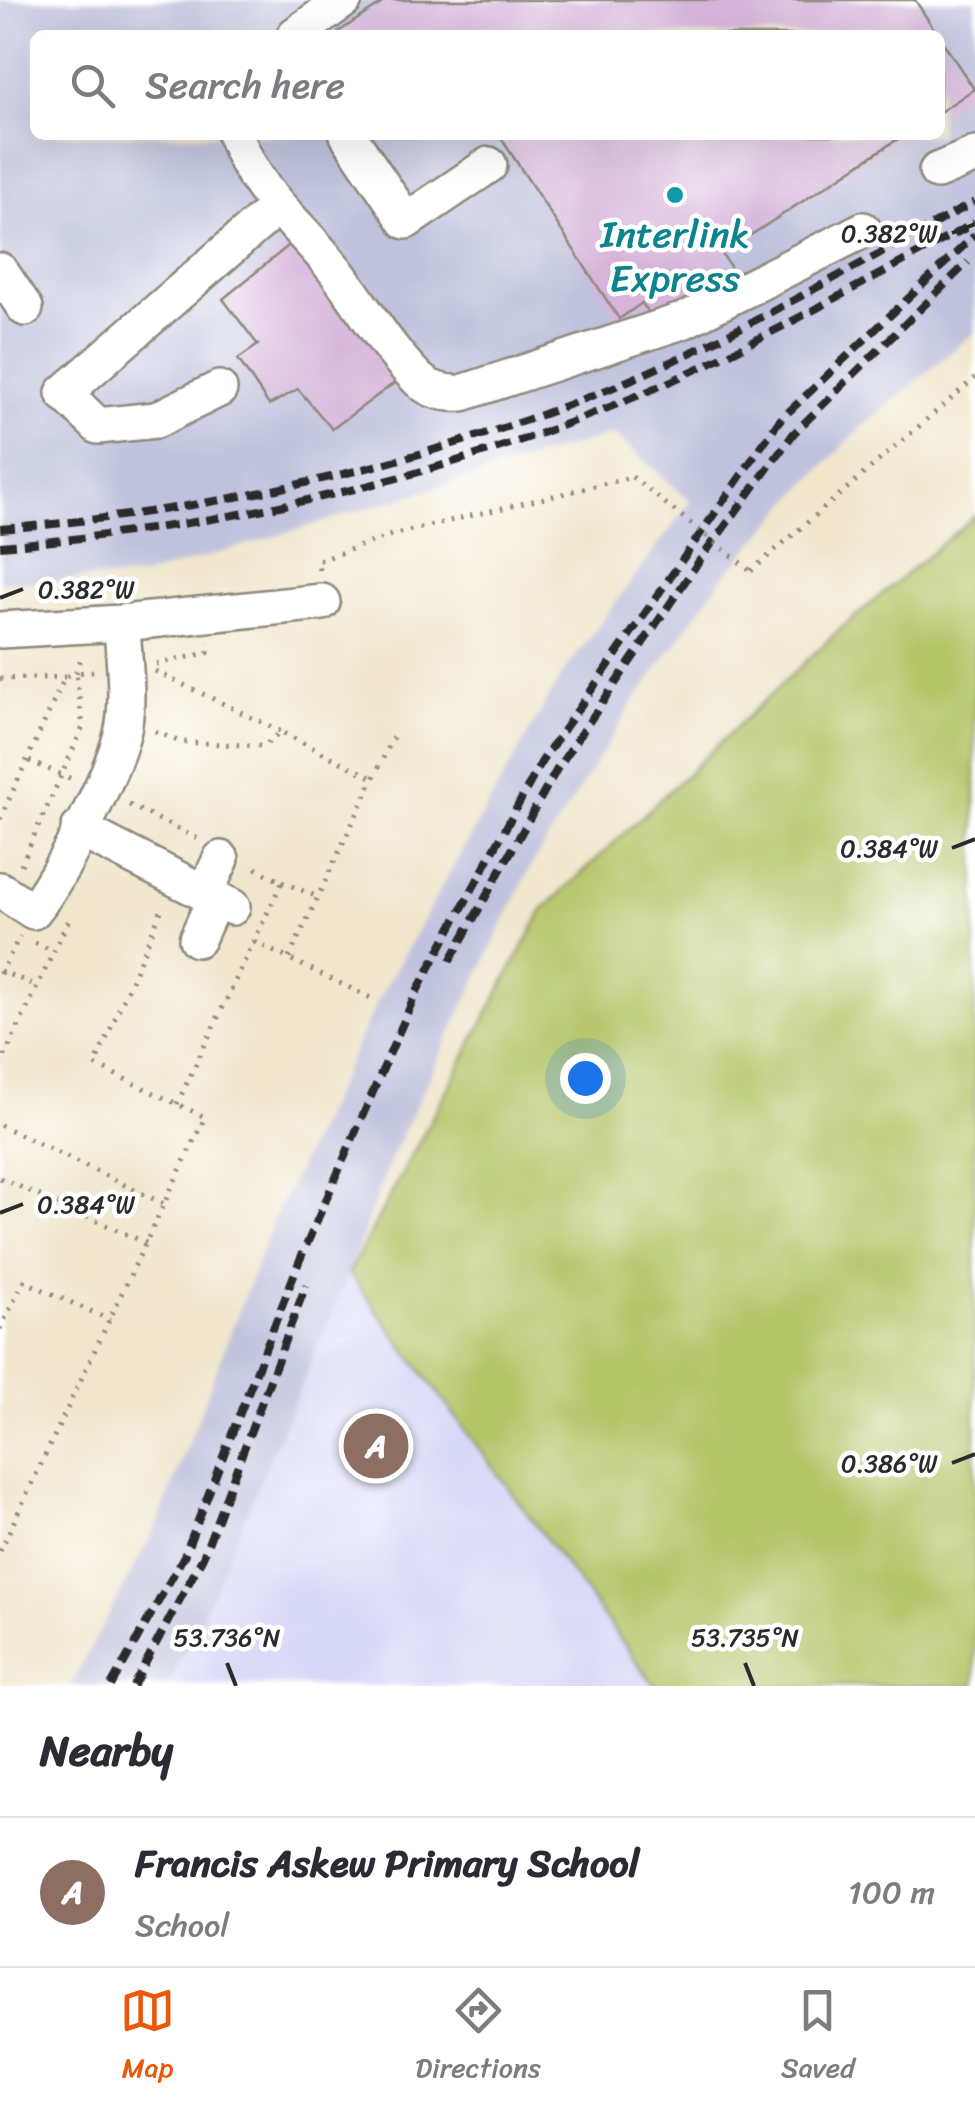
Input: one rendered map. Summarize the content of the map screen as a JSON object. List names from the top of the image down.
{
  "places": ["Interlink Express"],
  "page": {
    "search": "Search here",
    "pins": "A",
    "heading": "Nearby",
    "list": [
      {
        "mark": "A",
        "name": "Francis Askew Primary School",
        "note": "School",
        "value": "100 m"
      }
    ],
    "nav": ["Map", "Directions", "Saved"]
  },
  "coordinates": [
    "0.382°W",
    "0.384°W",
    "0.386°W",
    "53.736°N",
    "53.735°N"
  ]
}
